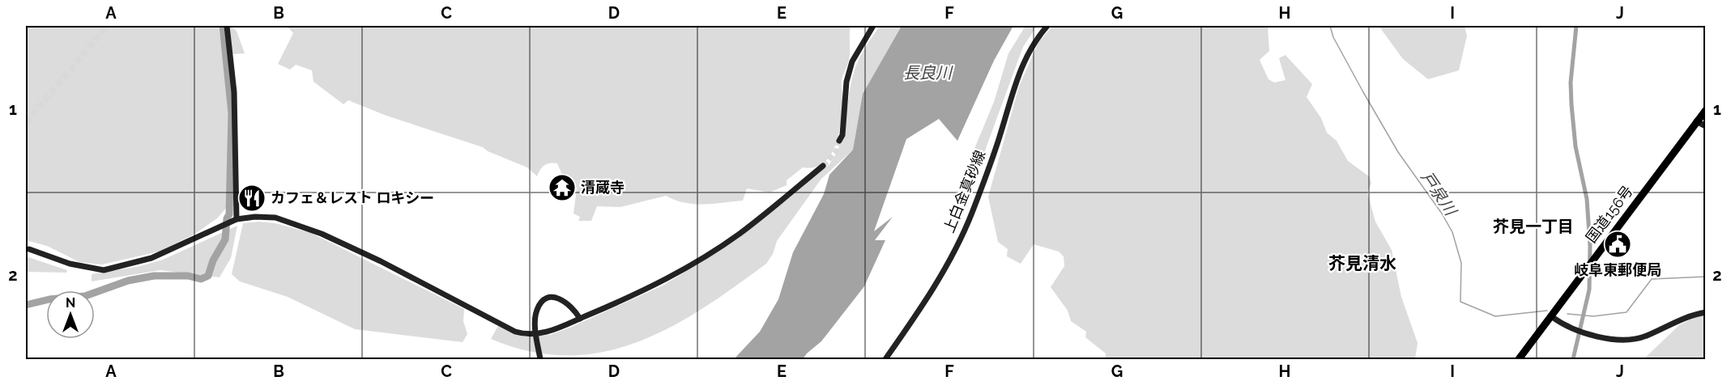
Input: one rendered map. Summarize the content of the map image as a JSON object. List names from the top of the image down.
{
  "streets": {
    "highway": ["国道156号"],
    "street": ["上白金真砂線"]
  },
  "districts": ["芥見一丁目", "芥見清水"],
  "water": ["長良川", "戸泉川"],
  "places": {
    "temple": ["清蔵寺"],
    "restaurant": ["カフェ＆レスト ロキシー"],
    "public building": ["岐阜東郵便局"]
  },
  "north": "top",
  "grid": {
    "columns": [
      "A",
      "B",
      "C",
      "D",
      "E",
      "F",
      "G",
      "H",
      "I",
      "J"
    ],
    "rows": ["1", "2"]
  }
}
